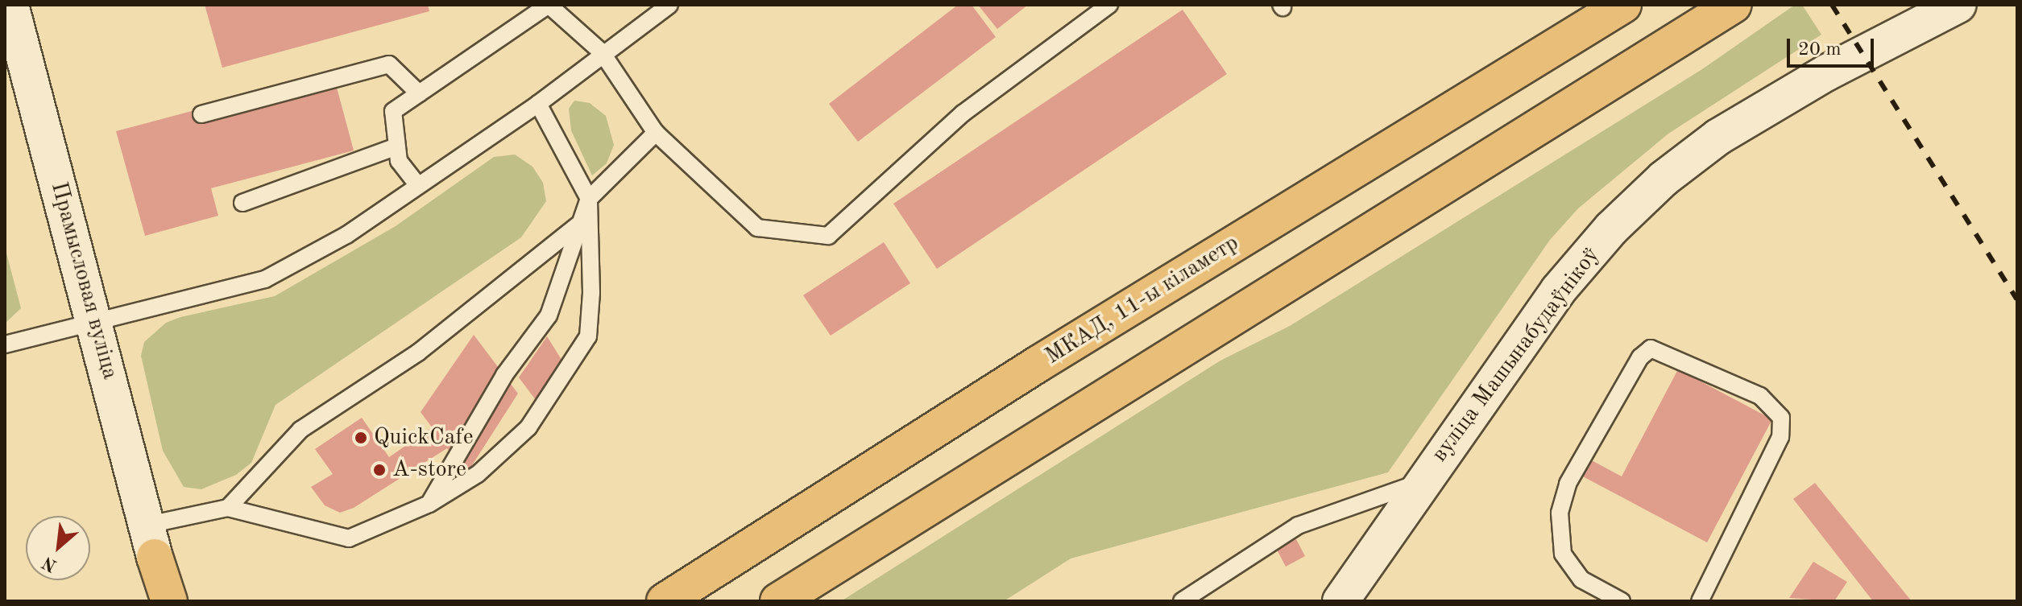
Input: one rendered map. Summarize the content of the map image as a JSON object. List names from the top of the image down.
{
  "streets": {
    "highway": ["МКАД, 11-ы кіламетр"],
    "main road": ["Прамысловая вуліца", "вуліца Машынабудаўнікоў"]
  },
  "places": ["QuickCafe", "А-store"],
  "scale_bar": "20 m",
  "north": "bottom left"
}
